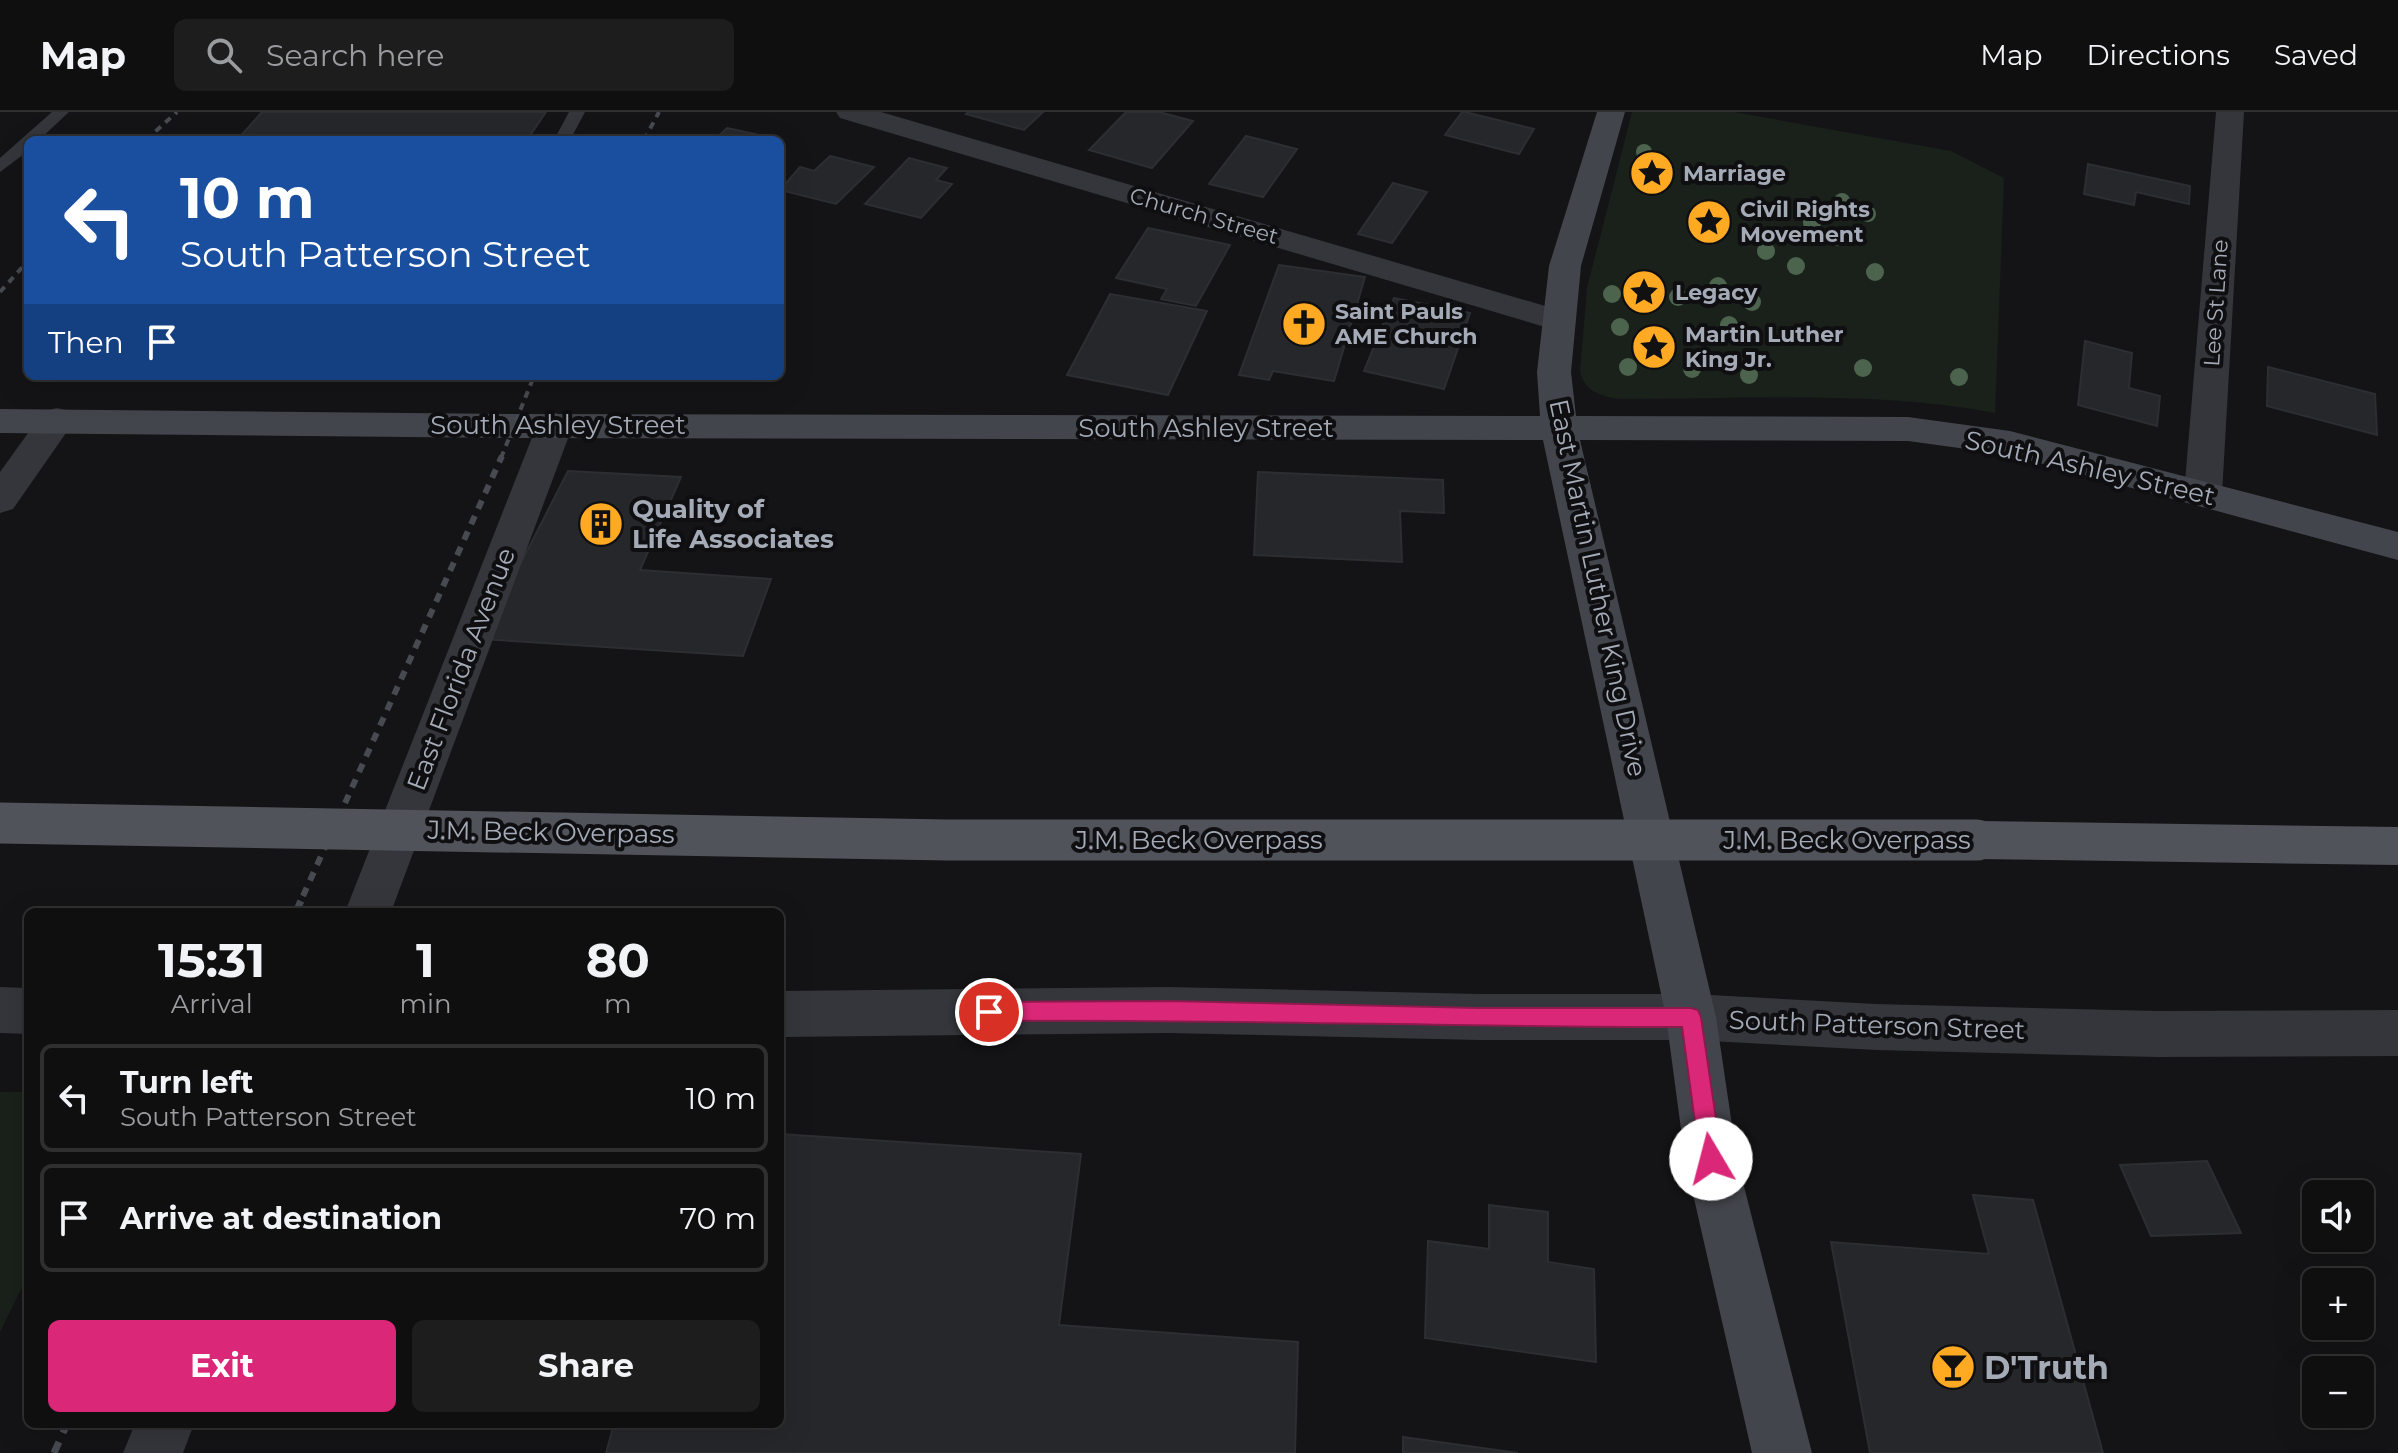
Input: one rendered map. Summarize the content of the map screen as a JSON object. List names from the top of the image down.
{
  "streets": {
    "main road": ["J.M. Beck Overpass"],
    "street": [
      "Church Street",
      "Lee St Lane",
      "South Ashley Street",
      "East Martin Luther King Drive",
      "East Florida Avenue",
      "South Patterson Street"
    ]
  },
  "crossings": [
    ["Church Street", "East Martin Luther King Drive"],
    ["Lee St Lane", "South Ashley Street"],
    ["South Ashley Street", "East Martin Luther King Drive"],
    ["South Ashley Street", "East Florida Avenue"],
    ["East Martin Luther King Drive", "South Patterson Street"]
  ],
  "places": {
    "place": [
      "Marriage",
      "Civil Rights Movement",
      "Legacy",
      "Martin Luther King Jr."
    ],
    "church": ["Saint Pauls AME Church"],
    "building": ["Quality of Life Associates"],
    "bar": ["D'Truth"]
  },
  "page": {
    "header": "Map",
    "search": "Search here",
    "nav": ["Map", "Directions", "Saved"],
    "turn": ["10 m", "South Patterson Street"],
    "then": "Then",
    "eta": [
      "15:31",
      "Arrival",
      "1",
      "min",
      "80",
      "m"
    ],
    "list": [
      {
        "name": "Turn left",
        "note": "South Patterson Street",
        "value": "10 m"
      },
      {
        "name": "Arrive at destination",
        "value": "70 m"
      }
    ],
    "map_buttons": ["+", "−"],
    "buttons": ["Exit", "Share"]
  }
}
